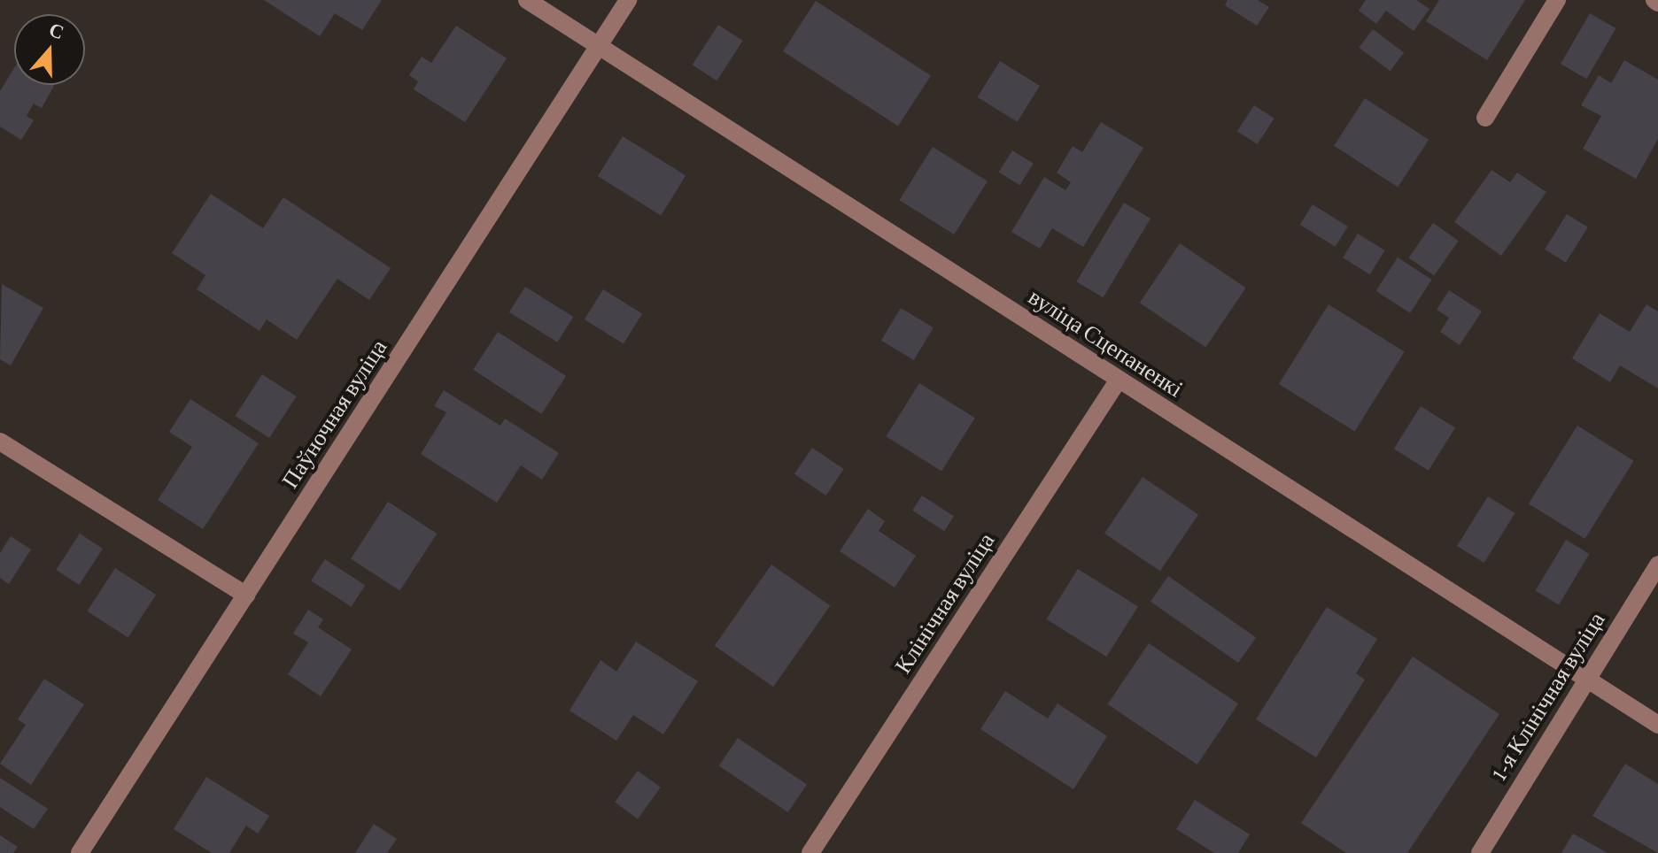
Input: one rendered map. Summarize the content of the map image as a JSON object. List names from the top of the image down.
{
  "streets": {
    "street": [
      "вуліца Сцепаненкі",
      "Паўночная вуліца",
      "Клінічная вуліца",
      "1-я Клінічная вуліца"
    ]
  },
  "crossings": [
    ["вуліца Сцепаненкі", "Паўночная вуліца"],
    ["вуліца Сцепаненкі", "Клінічная вуліца"],
    ["вуліца Сцепаненкі", "1-я Клінічная вуліца"]
  ],
  "north": "top"
}
